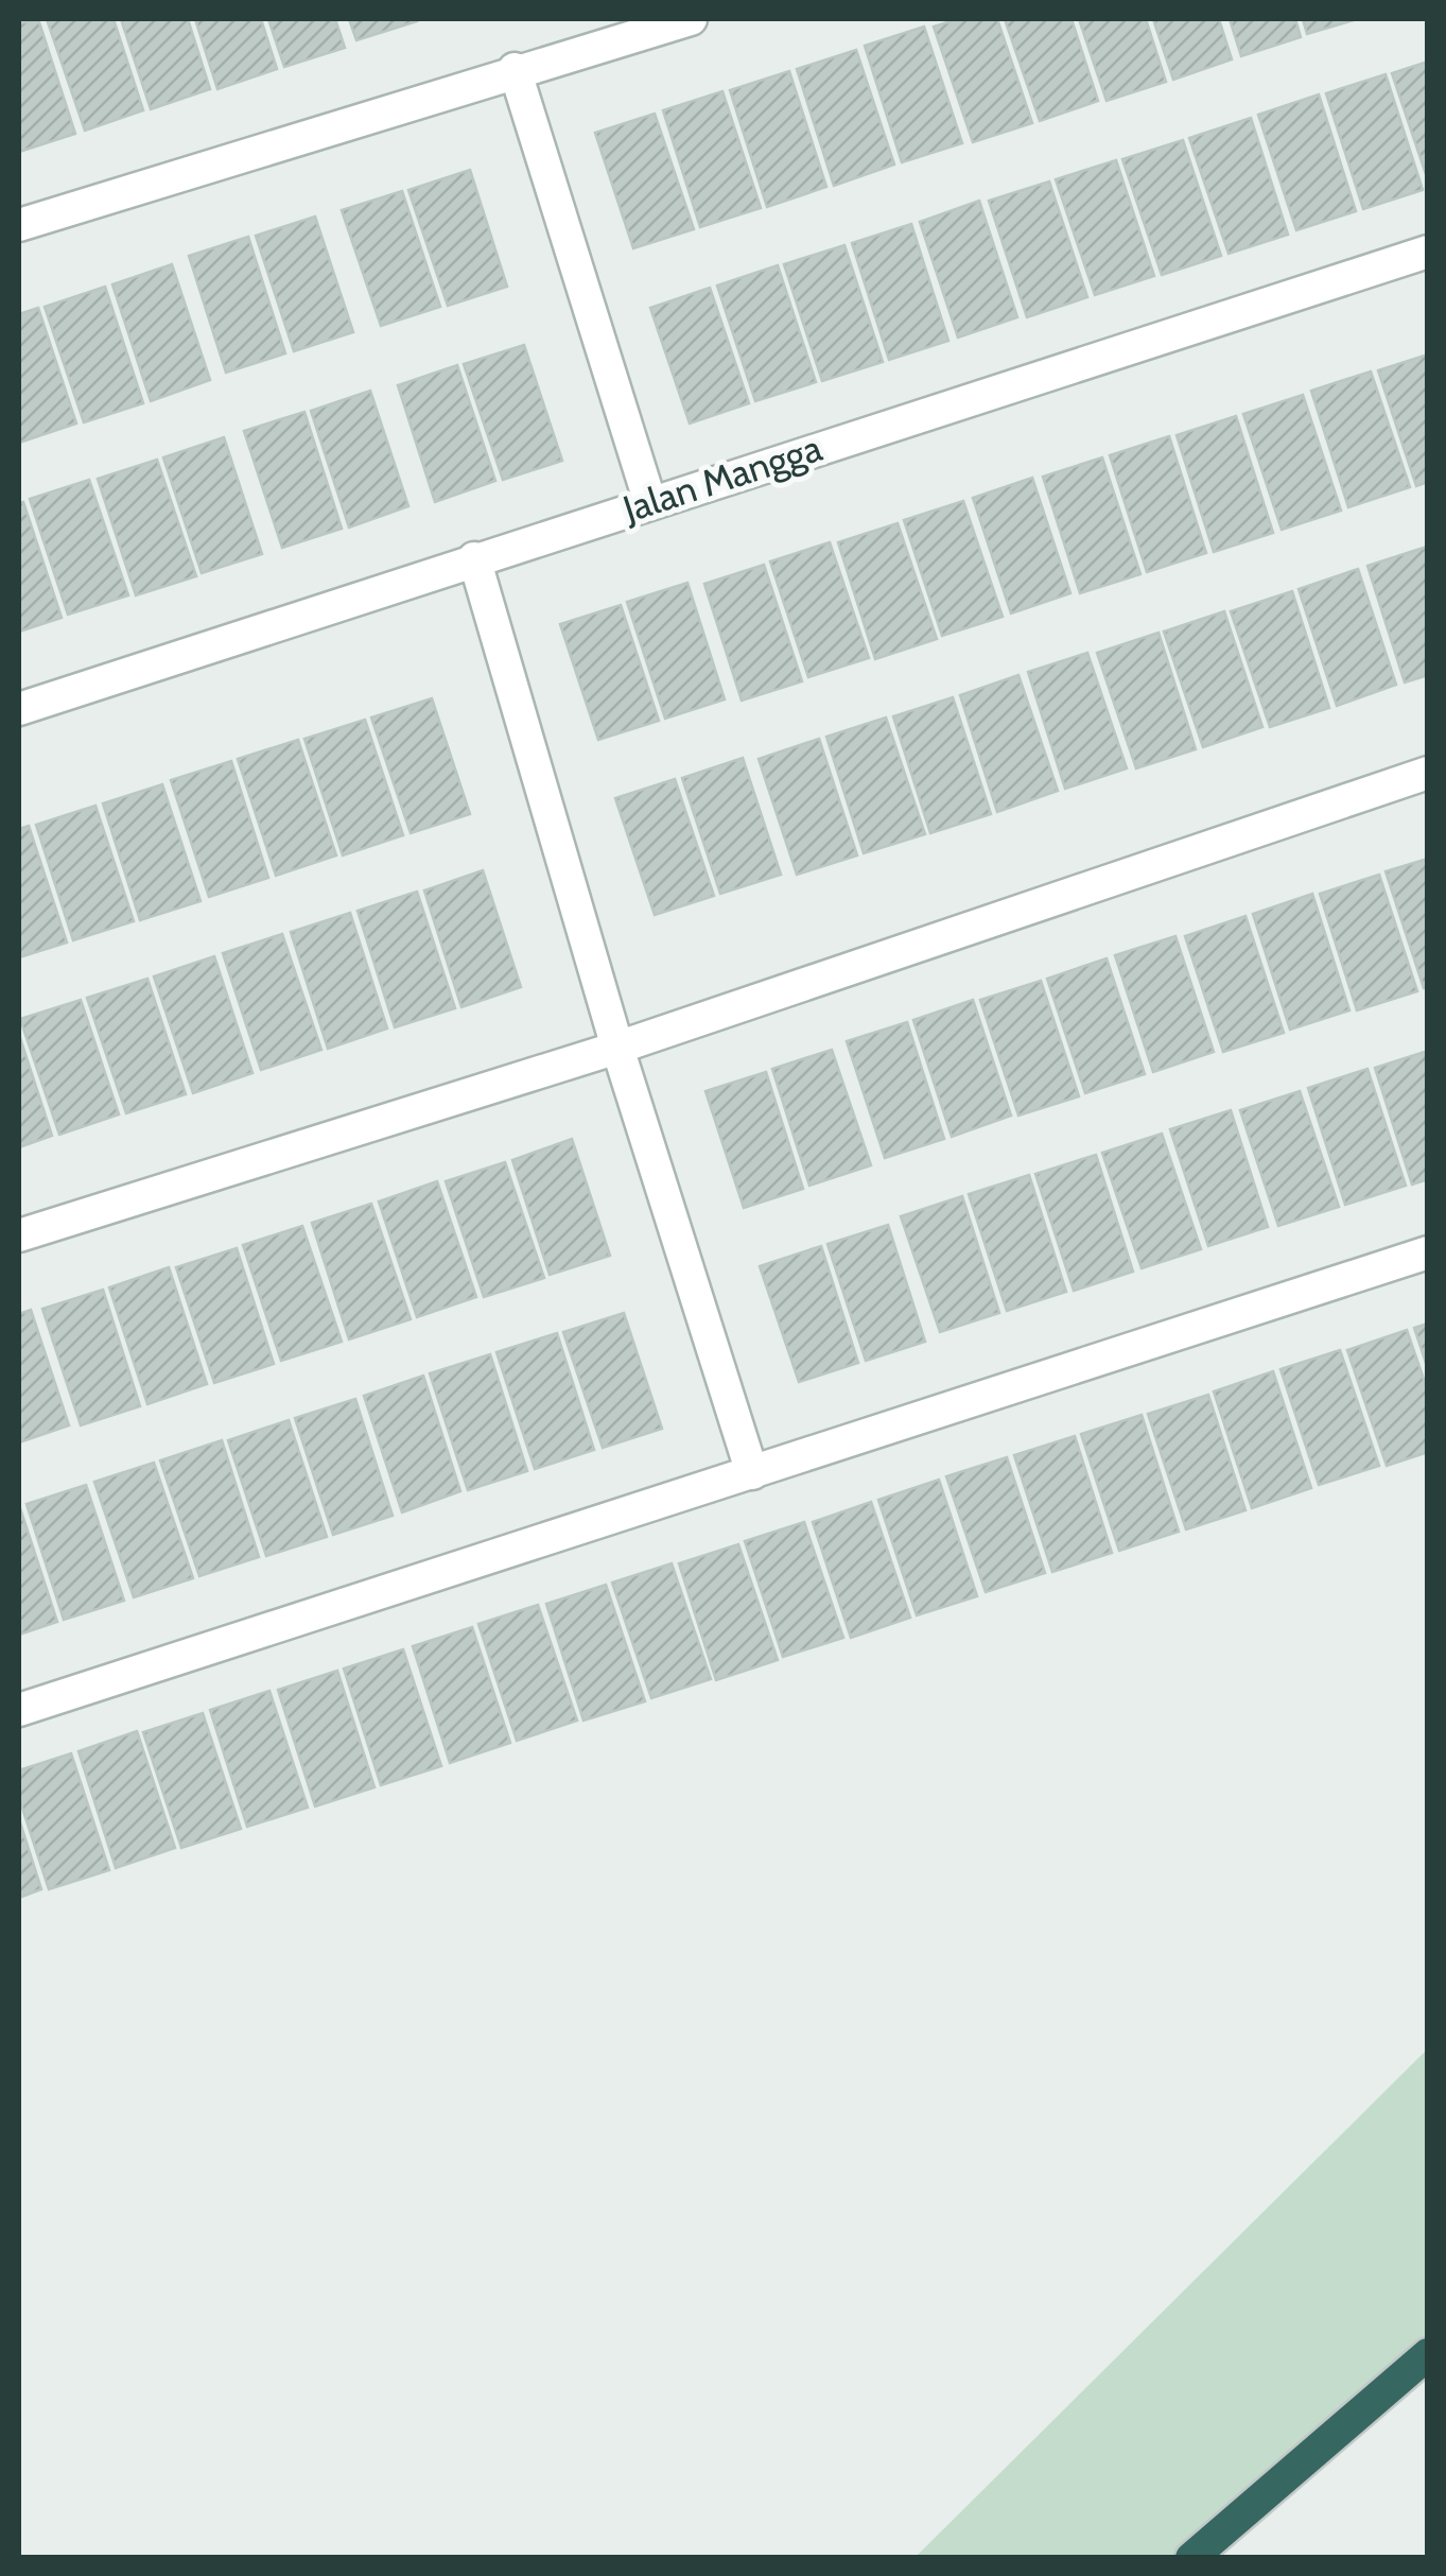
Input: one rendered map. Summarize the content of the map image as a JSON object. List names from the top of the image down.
{
  "streets": {
    "street": ["Jalan Mangga"]
  }
}
